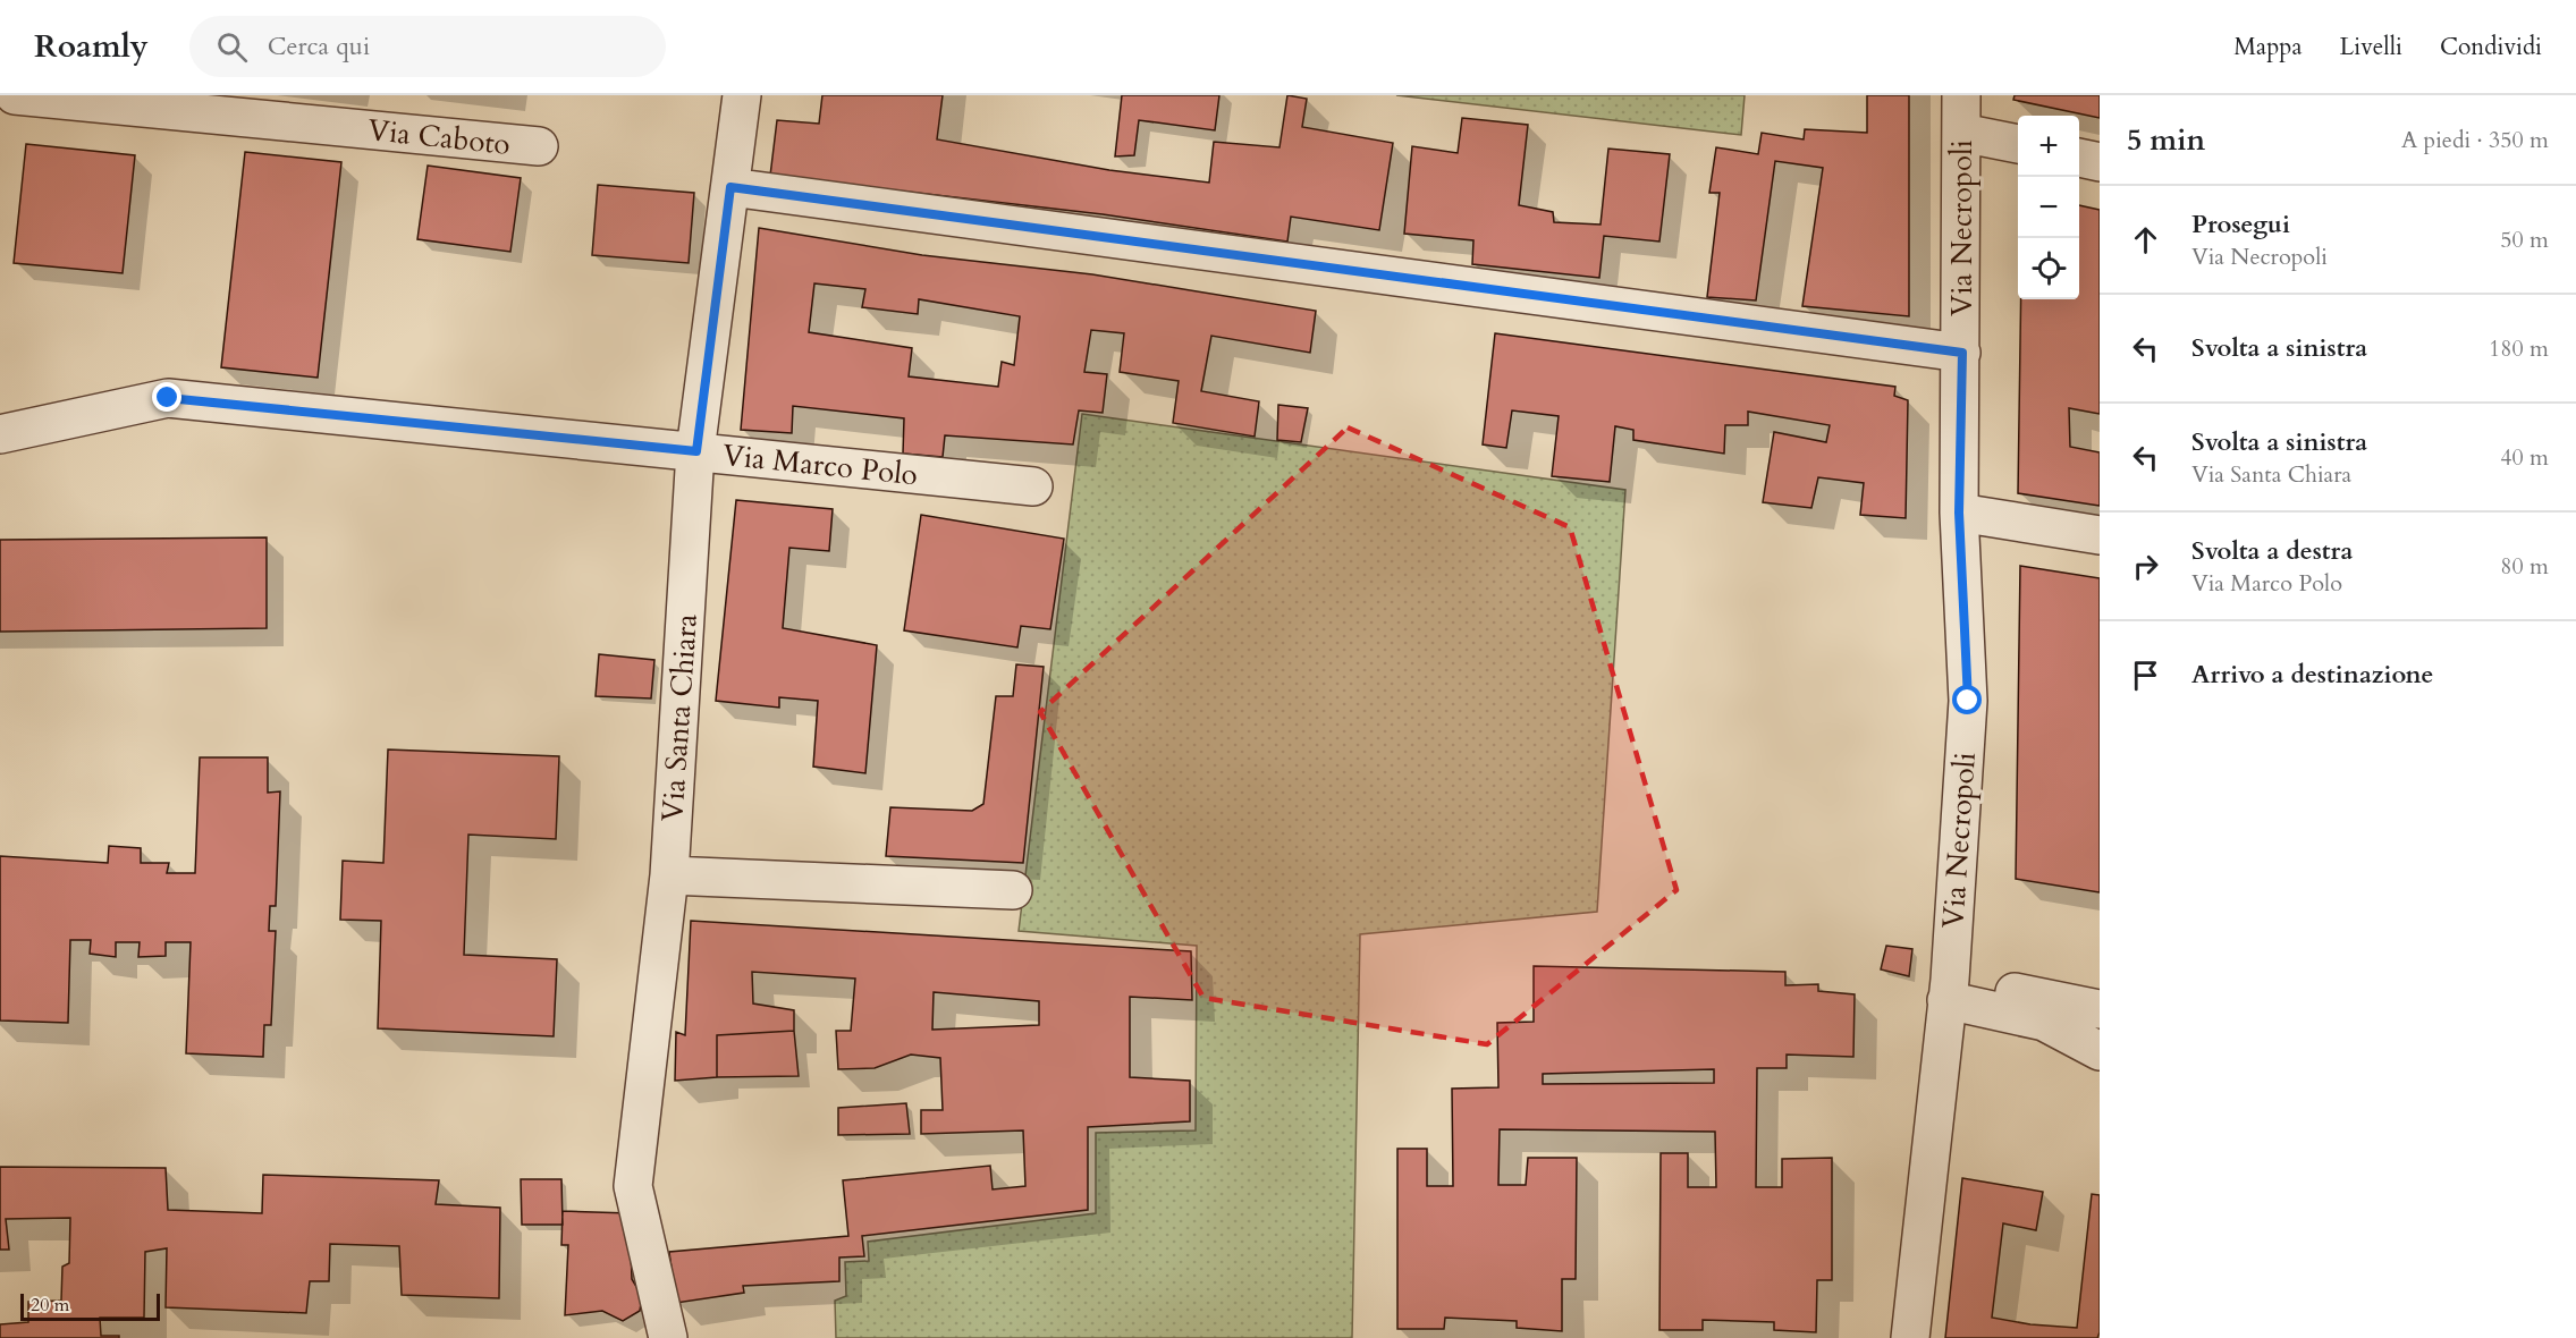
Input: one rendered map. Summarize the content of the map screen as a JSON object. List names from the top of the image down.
{
  "streets": {
    "street": [
      "Via Caboto",
      "Via Necropoli",
      "Via Marco Polo",
      "Via Santa Chiara"
    ]
  },
  "crossings": [
    ["Via Marco Polo", "Via Santa Chiara"]
  ],
  "scale_bar": "20 m",
  "page": {
    "header": "Roamly",
    "search": "Cerca qui",
    "nav": ["Mappa", "Livelli", "Condividi"],
    "heading": ["5 min", "A piedi · 350 m"],
    "map_buttons": ["+", "−"],
    "list": [
      ["Prosegui", "Via Necropoli", "50 m"],
      ["Svolta a sinistra", "180 m"],
      ["Svolta a sinistra", "Via Santa Chiara", "40 m"],
      ["Svolta a destra", "Via Marco Polo", "80 m"],
      "Arrivo a destinazione"
    ],
    "scale": "20 m"
  }
}
